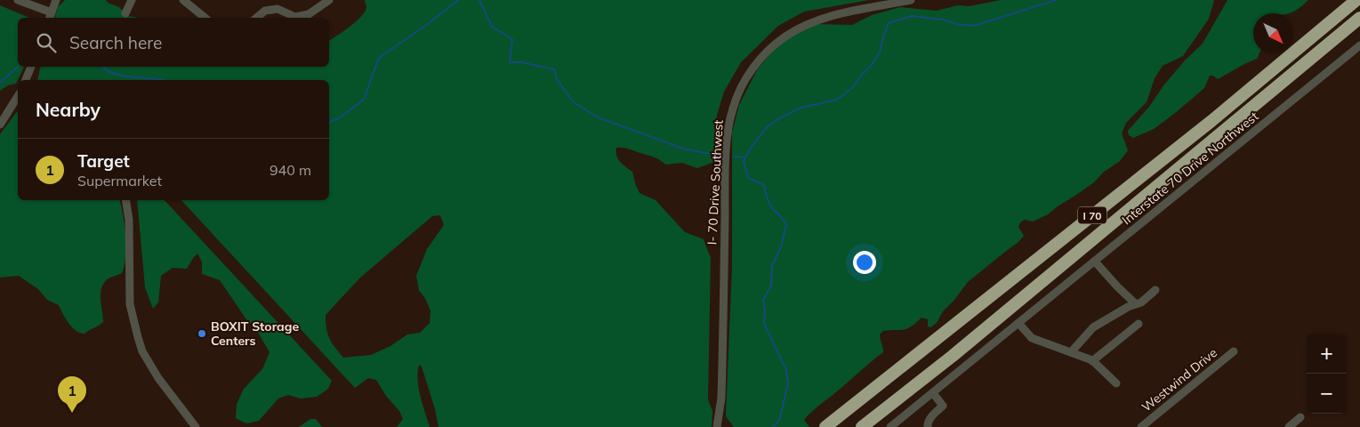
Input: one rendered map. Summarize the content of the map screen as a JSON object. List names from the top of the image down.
{
  "streets": {
    "highway": ["I 70"],
    "street": ["Interstate 70 Drive Northwest", "I- 70 Drive Southwest", "Westwind Drive"]
  },
  "places": ["BOXIT Storage Centers"],
  "north": "bottom right",
  "page": {
    "search": "Search here",
    "heading": "Nearby",
    "list": [
      {
        "mark": "1",
        "name": "Target",
        "note": "Supermarket",
        "value": "940 m"
      }
    ],
    "map_buttons": ["+", "−"],
    "pins": "1"
  }
}
